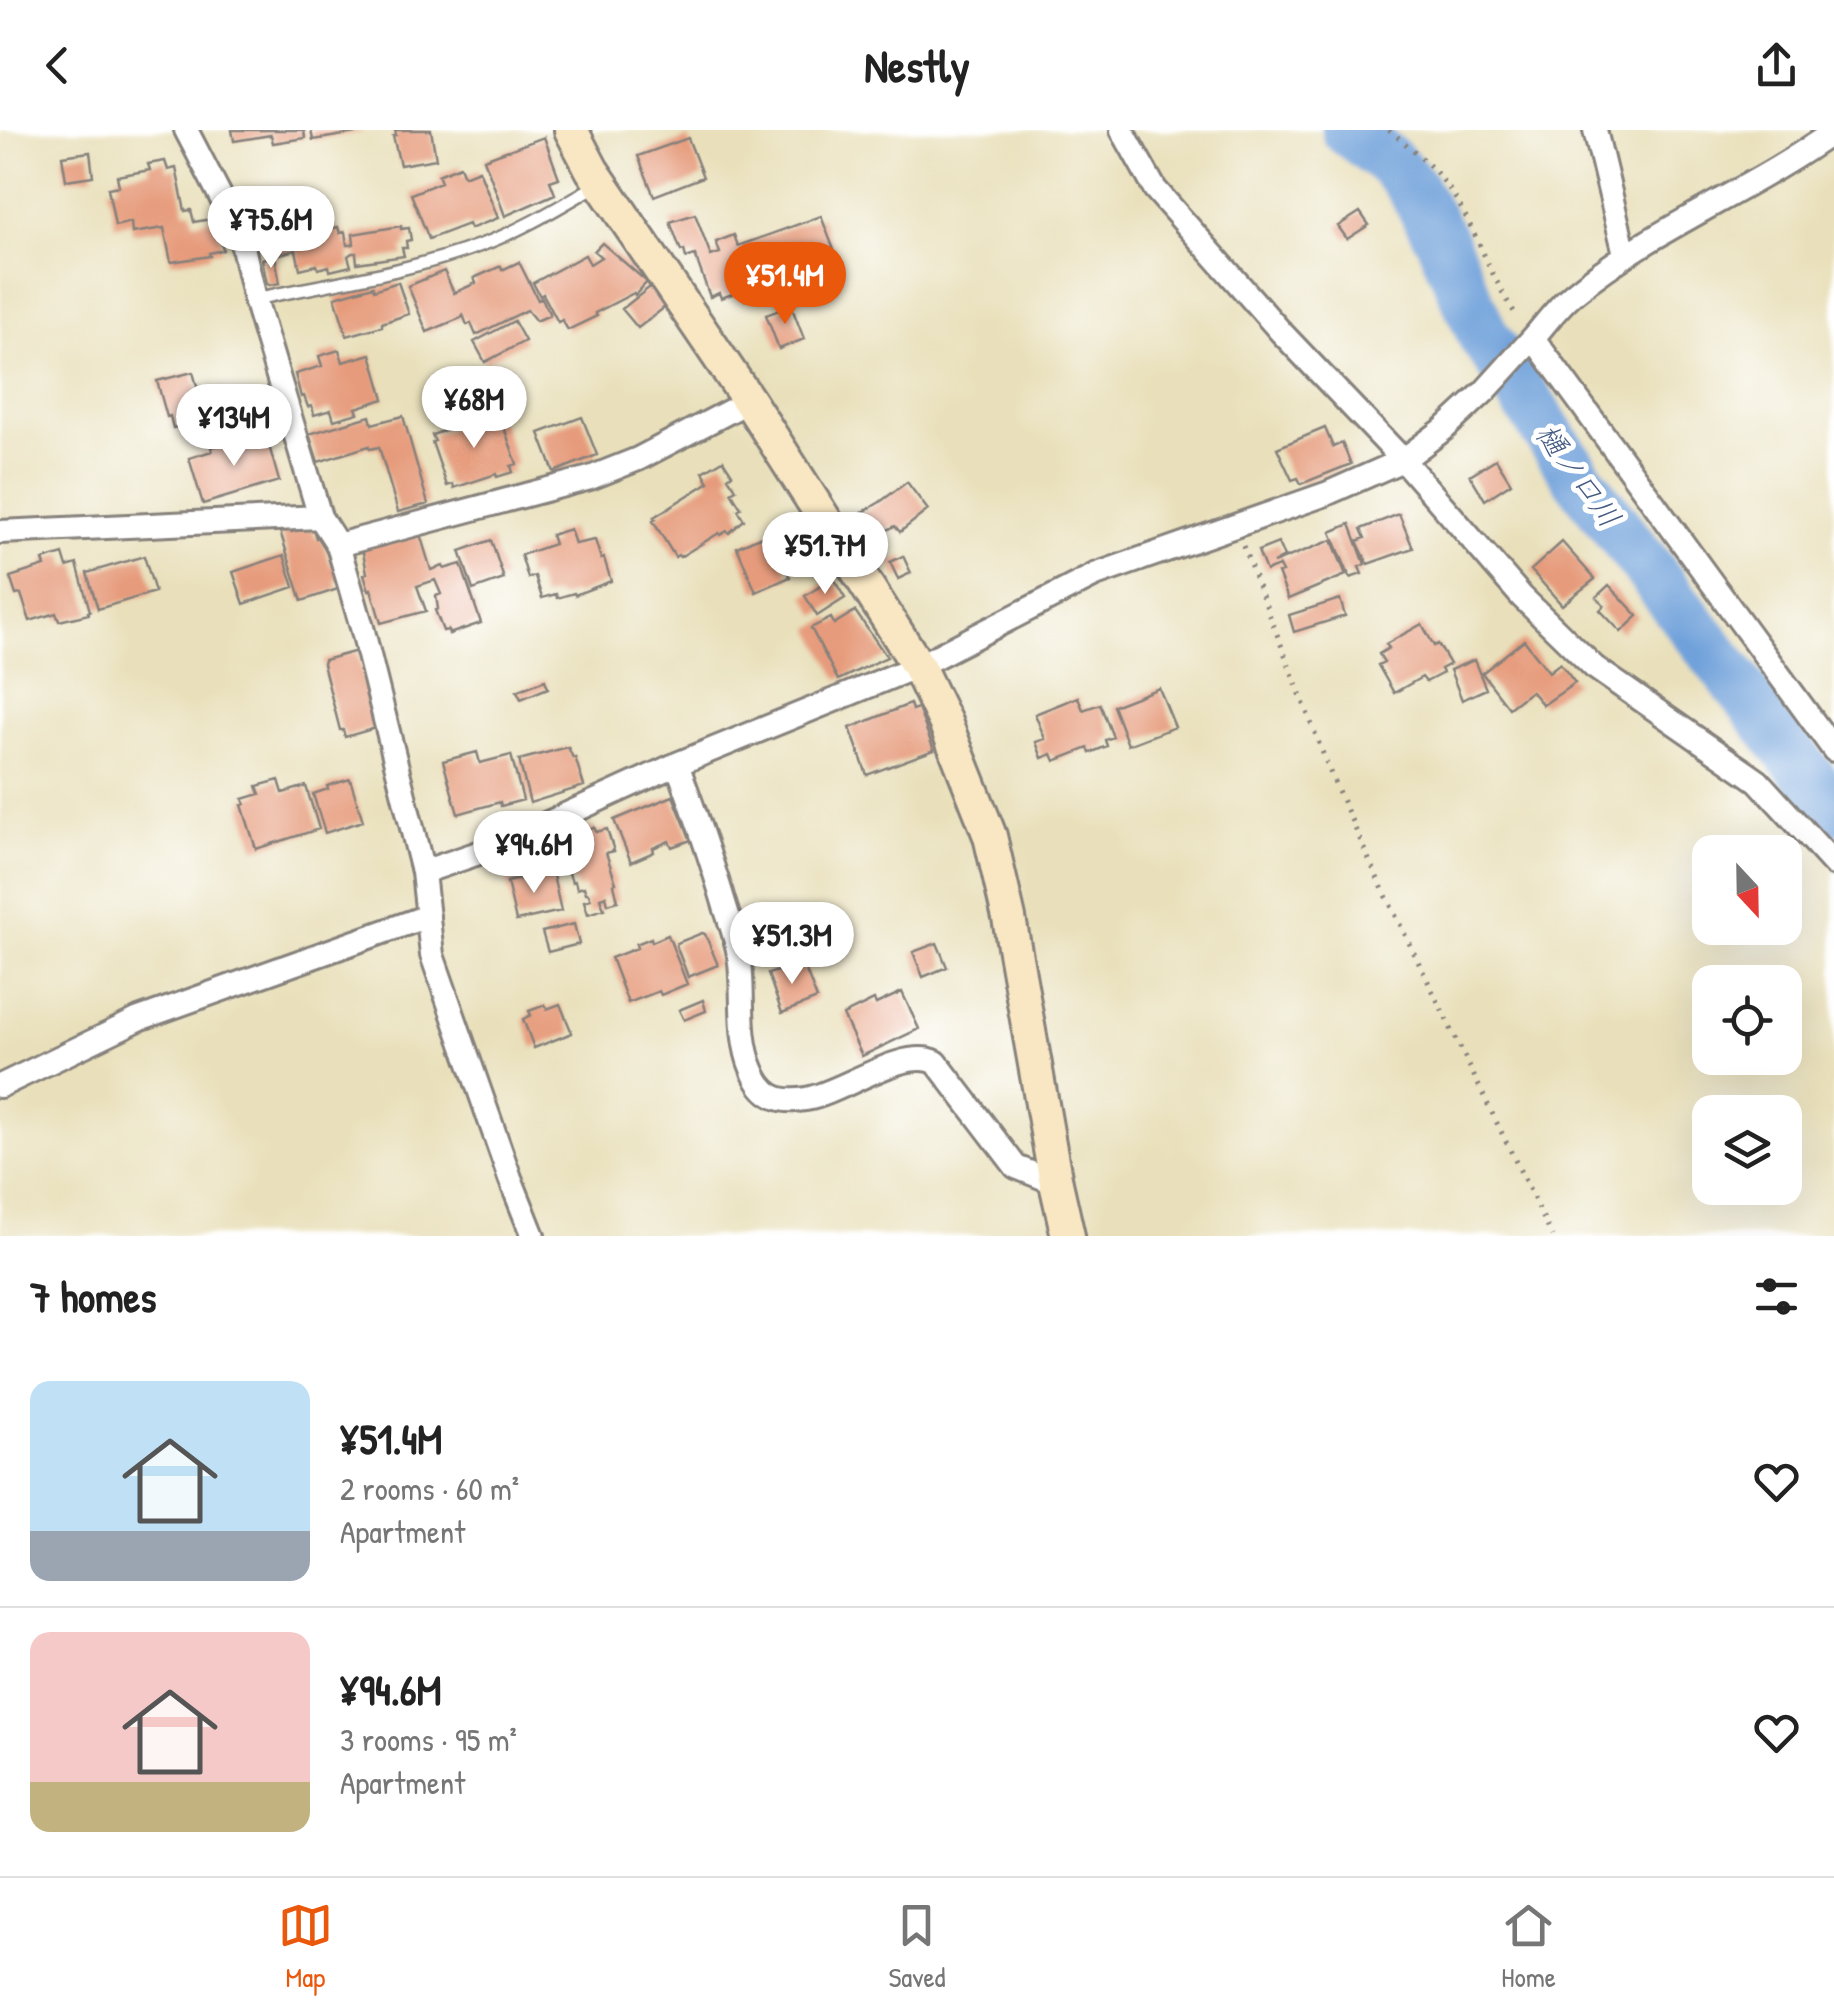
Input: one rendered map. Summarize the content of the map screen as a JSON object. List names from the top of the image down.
{
  "water": ["樋ノ口川"],
  "north": "bottom",
  "page": {
    "header": "Nestly",
    "price": [
      "¥75.6M",
      "¥51.4M",
      "¥68M",
      "¥134M",
      "¥51.7M",
      "¥94.6M",
      "¥51.3M"
    ],
    "heading": "7 homes",
    "list": [
      {
        "name": "¥51.4M",
        "note": "2 rooms · 60 m² · Apartment"
      },
      {
        "name": "¥94.6M",
        "note": "3 rooms · 95 m² · Apartment"
      }
    ],
    "tabs": ["Map", "Saved", "Home"]
  }
}
